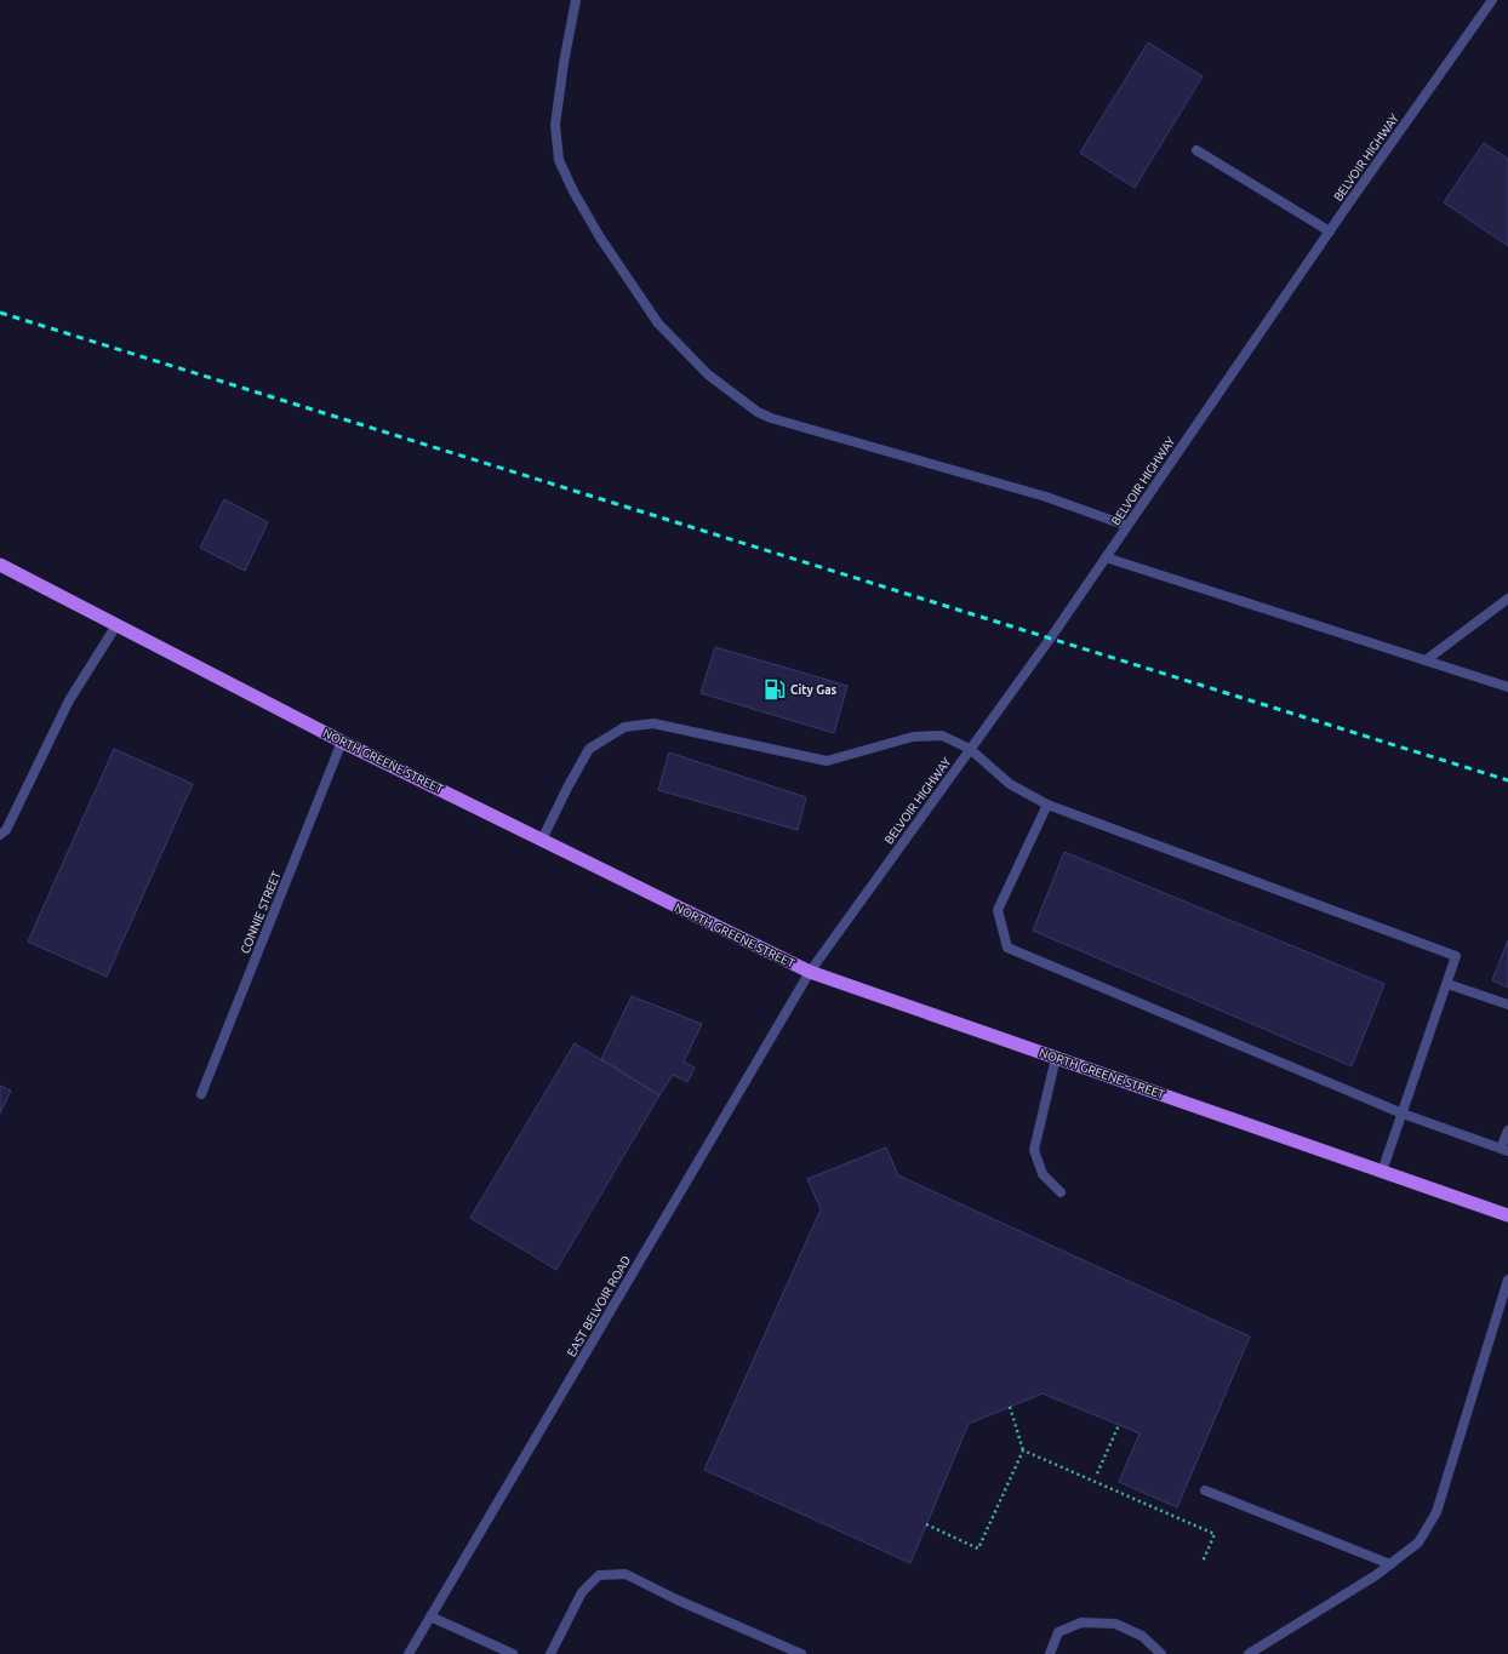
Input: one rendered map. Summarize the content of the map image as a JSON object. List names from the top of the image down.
{
  "streets": {
    "main road": ["NORTH GREENE STREET"],
    "street": ["BELVOIR HIGHWAY", "CONNIE STREET", "EAST BELVOIR ROAD"]
  },
  "crossings": [
    ["BELVOIR HIGHWAY", "NORTH GREENE STREET"],
    ["BELVOIR HIGHWAY", "EAST BELVOIR ROAD"],
    ["NORTH GREENE STREET", "CONNIE STREET"],
    ["NORTH GREENE STREET", "EAST BELVOIR ROAD"]
  ],
  "places": {
    "fuel station": ["City Gas"]
  }
}
